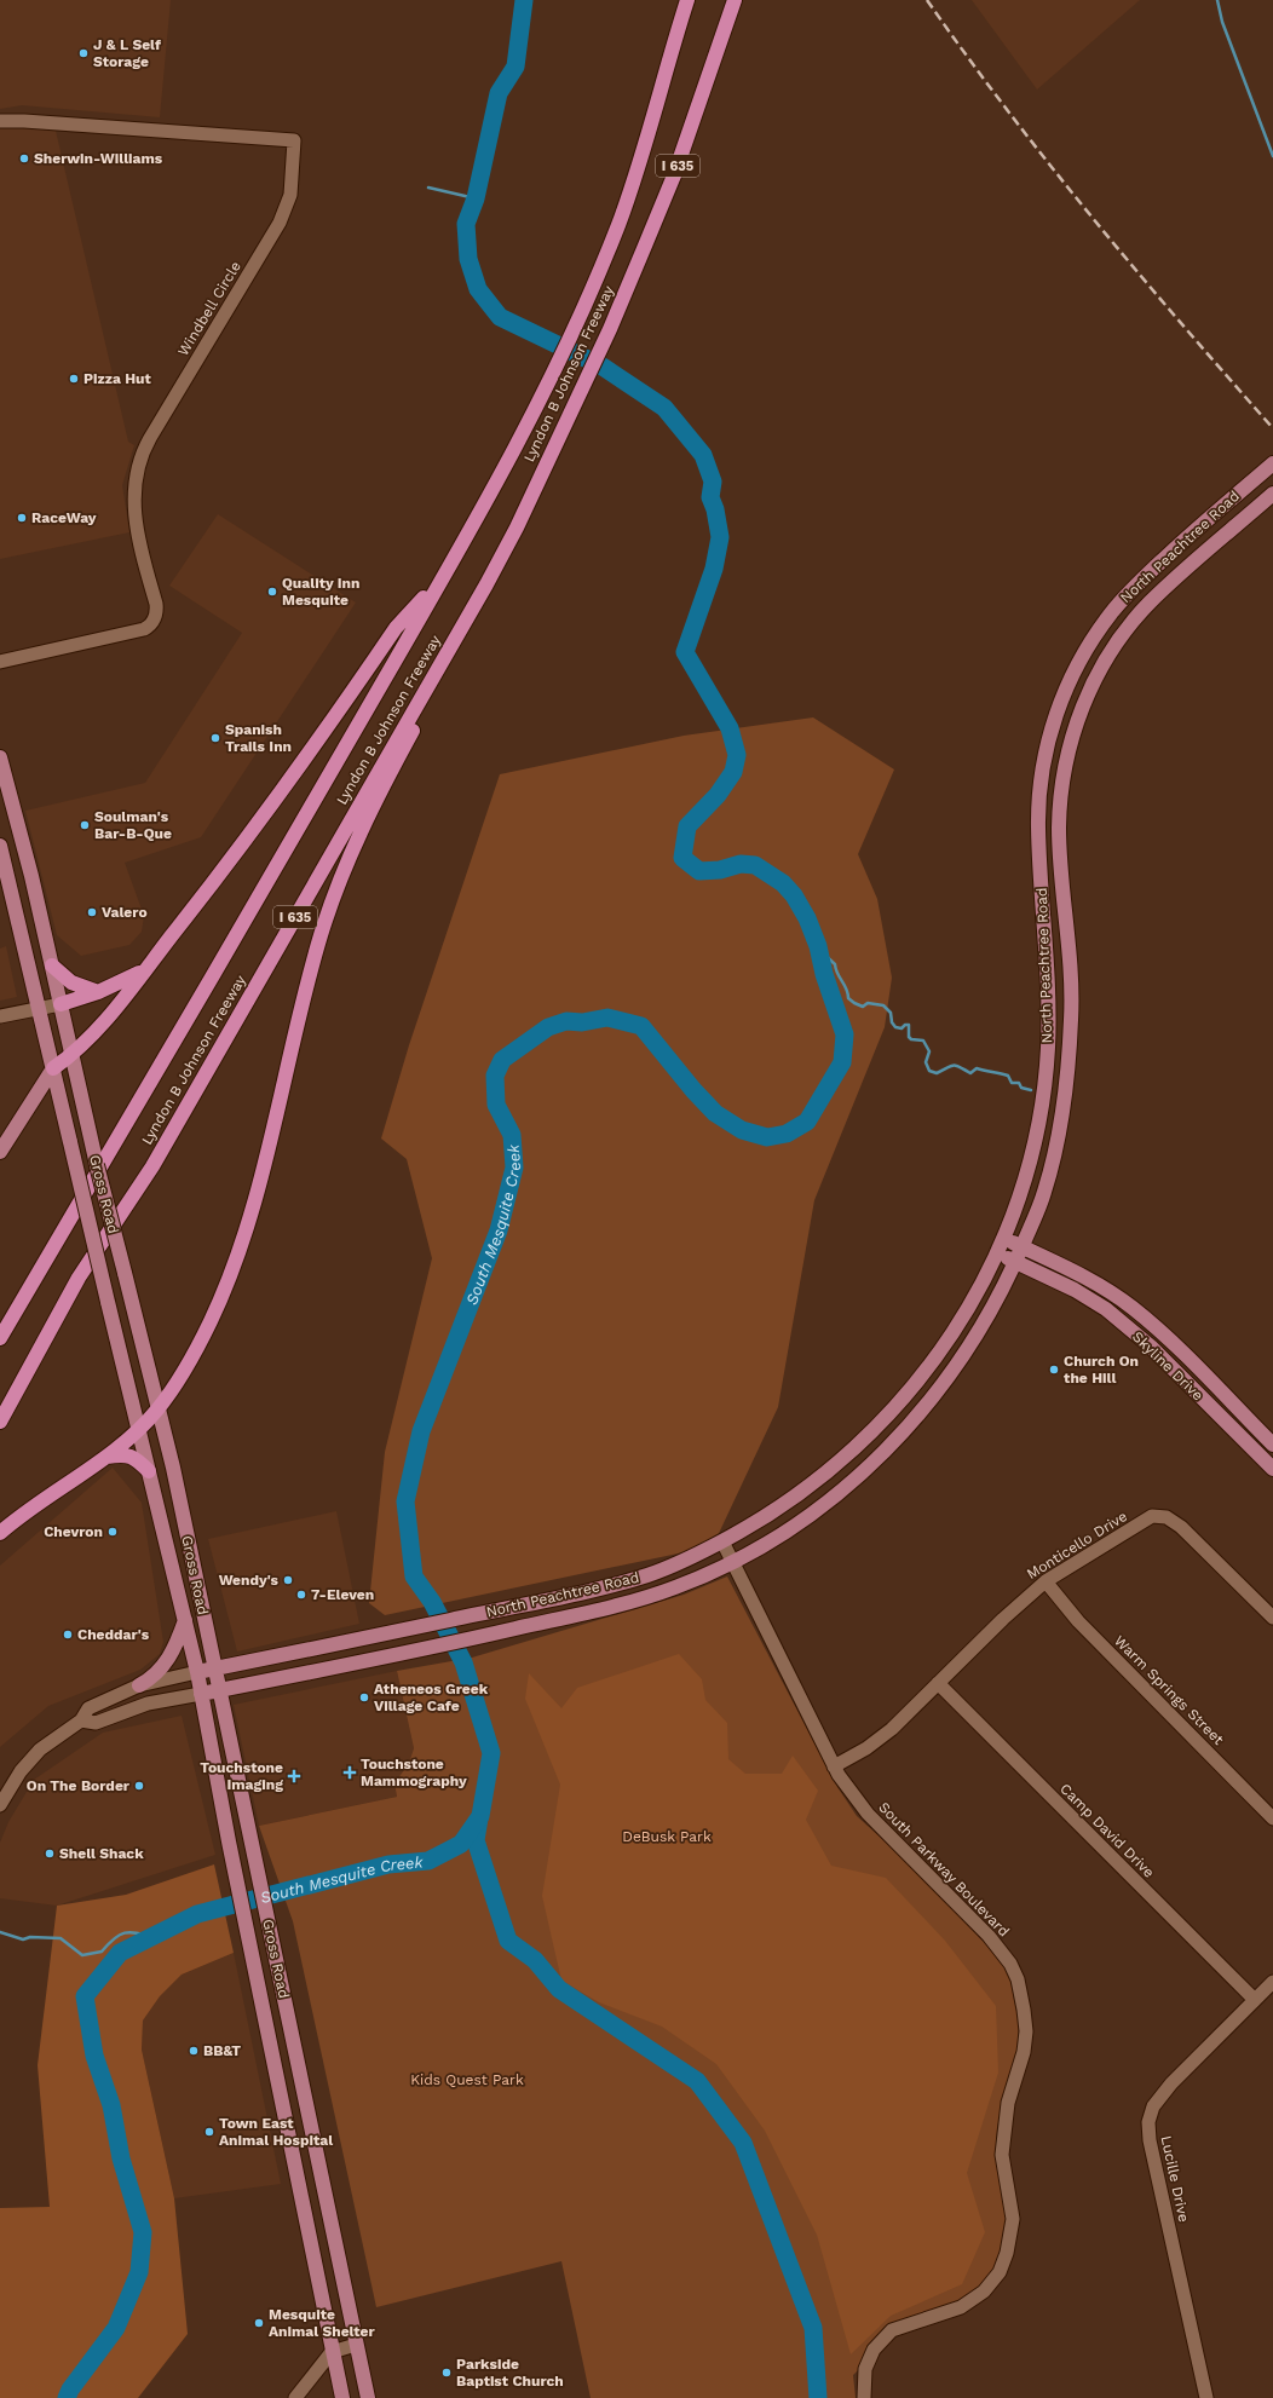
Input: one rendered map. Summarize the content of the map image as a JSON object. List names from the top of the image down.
{
  "streets": {
    "highway": ["I 635", "Lyndon B Johnson Freeway"],
    "main road": ["North Peachtree Road", "Gross Road", "Skyline Drive"],
    "street": [
      "Windbell Circle",
      "Monticello Drive",
      "Warm Springs Street",
      "Camp David Drive",
      "South Parkway Boulevard",
      "Lucille Drive"
    ]
  },
  "crossings": [
    ["North Peachtree Road", "Gross Road"],
    ["North Peachtree Road", "Skyline Drive"],
    ["North Peachtree Road", "South Parkway Boulevard"],
    ["Monticello Drive", "Warm Springs Street"],
    ["Monticello Drive", "Camp David Drive"],
    ["Monticello Drive", "South Parkway Boulevard"],
    ["Camp David Drive", "Lucille Drive"]
  ],
  "water": ["South Mesquite Creek"],
  "parks": ["DeBusk Park", "Kids Quest Park"],
  "places": {
    "other": [
      "J & L Self Storage",
      "Sherwin-Williams",
      "Pizza Hut",
      "RaceWay",
      "Quality Inn Mesquite",
      "Spanish Trails Inn",
      "Soulman's Bar-B-Que",
      "Valero",
      "Church On the Hill",
      "Chevron",
      "Wendy's",
      "7-Eleven",
      "Cheddar's",
      "Atheneos Greek Village Cafe",
      "On The Border",
      "Shell Shack",
      "BB&T",
      "Town East Animal Hospital",
      "Mesquite Animal Shelter",
      "Parkside Baptist Church"
    ],
    "health": ["Touchstone Mammography", "Touchstone Imaging"]
  }
}
